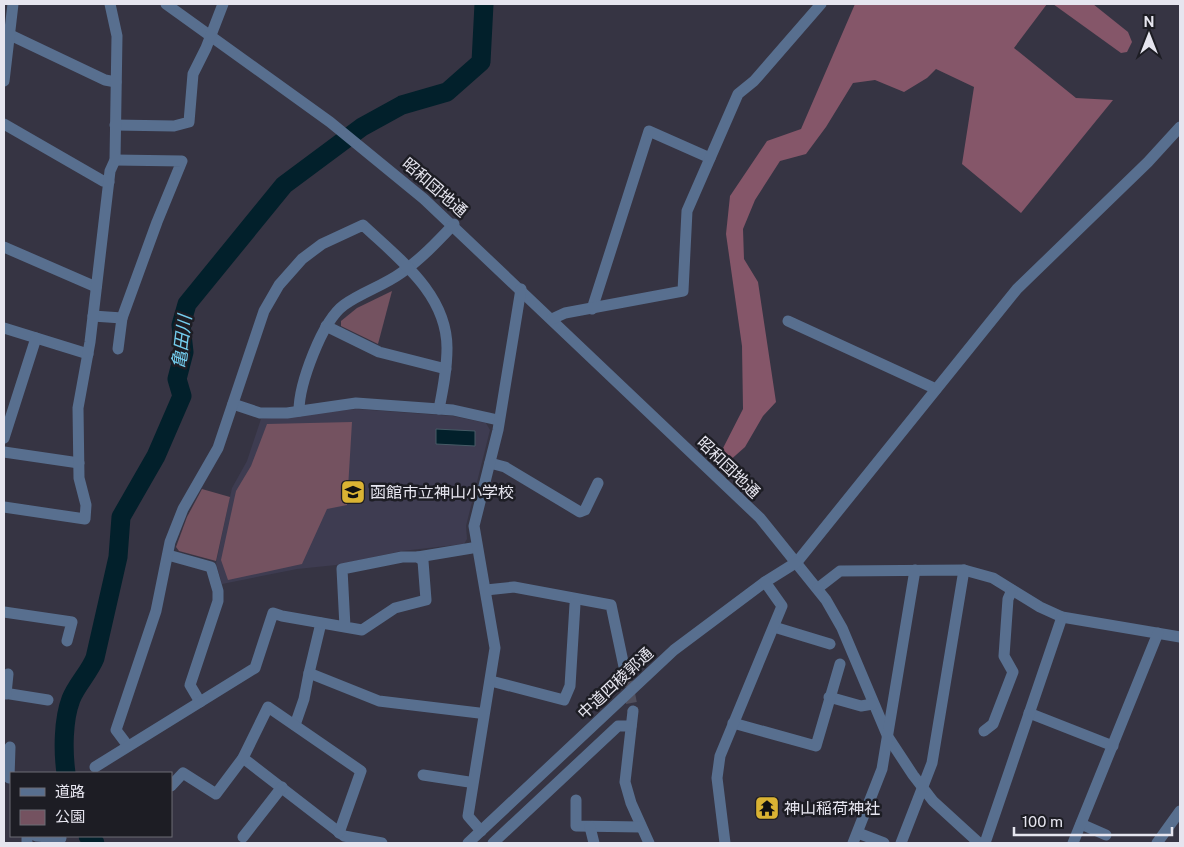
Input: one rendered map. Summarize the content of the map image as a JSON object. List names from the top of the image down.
{
  "streets": {
    "street": ["昭和団地通", "中道四稜郭通"]
  },
  "crossings": [
    ["昭和団地通", "中道四稜郭通"]
  ],
  "water": ["亀田川"],
  "places": {
    "school or university": ["函館市立神山小学校"],
    "temple": ["神山稲荷神社"]
  },
  "legend": ["道路", "公園"],
  "scale_bar": "100 m",
  "north": "top"
}
